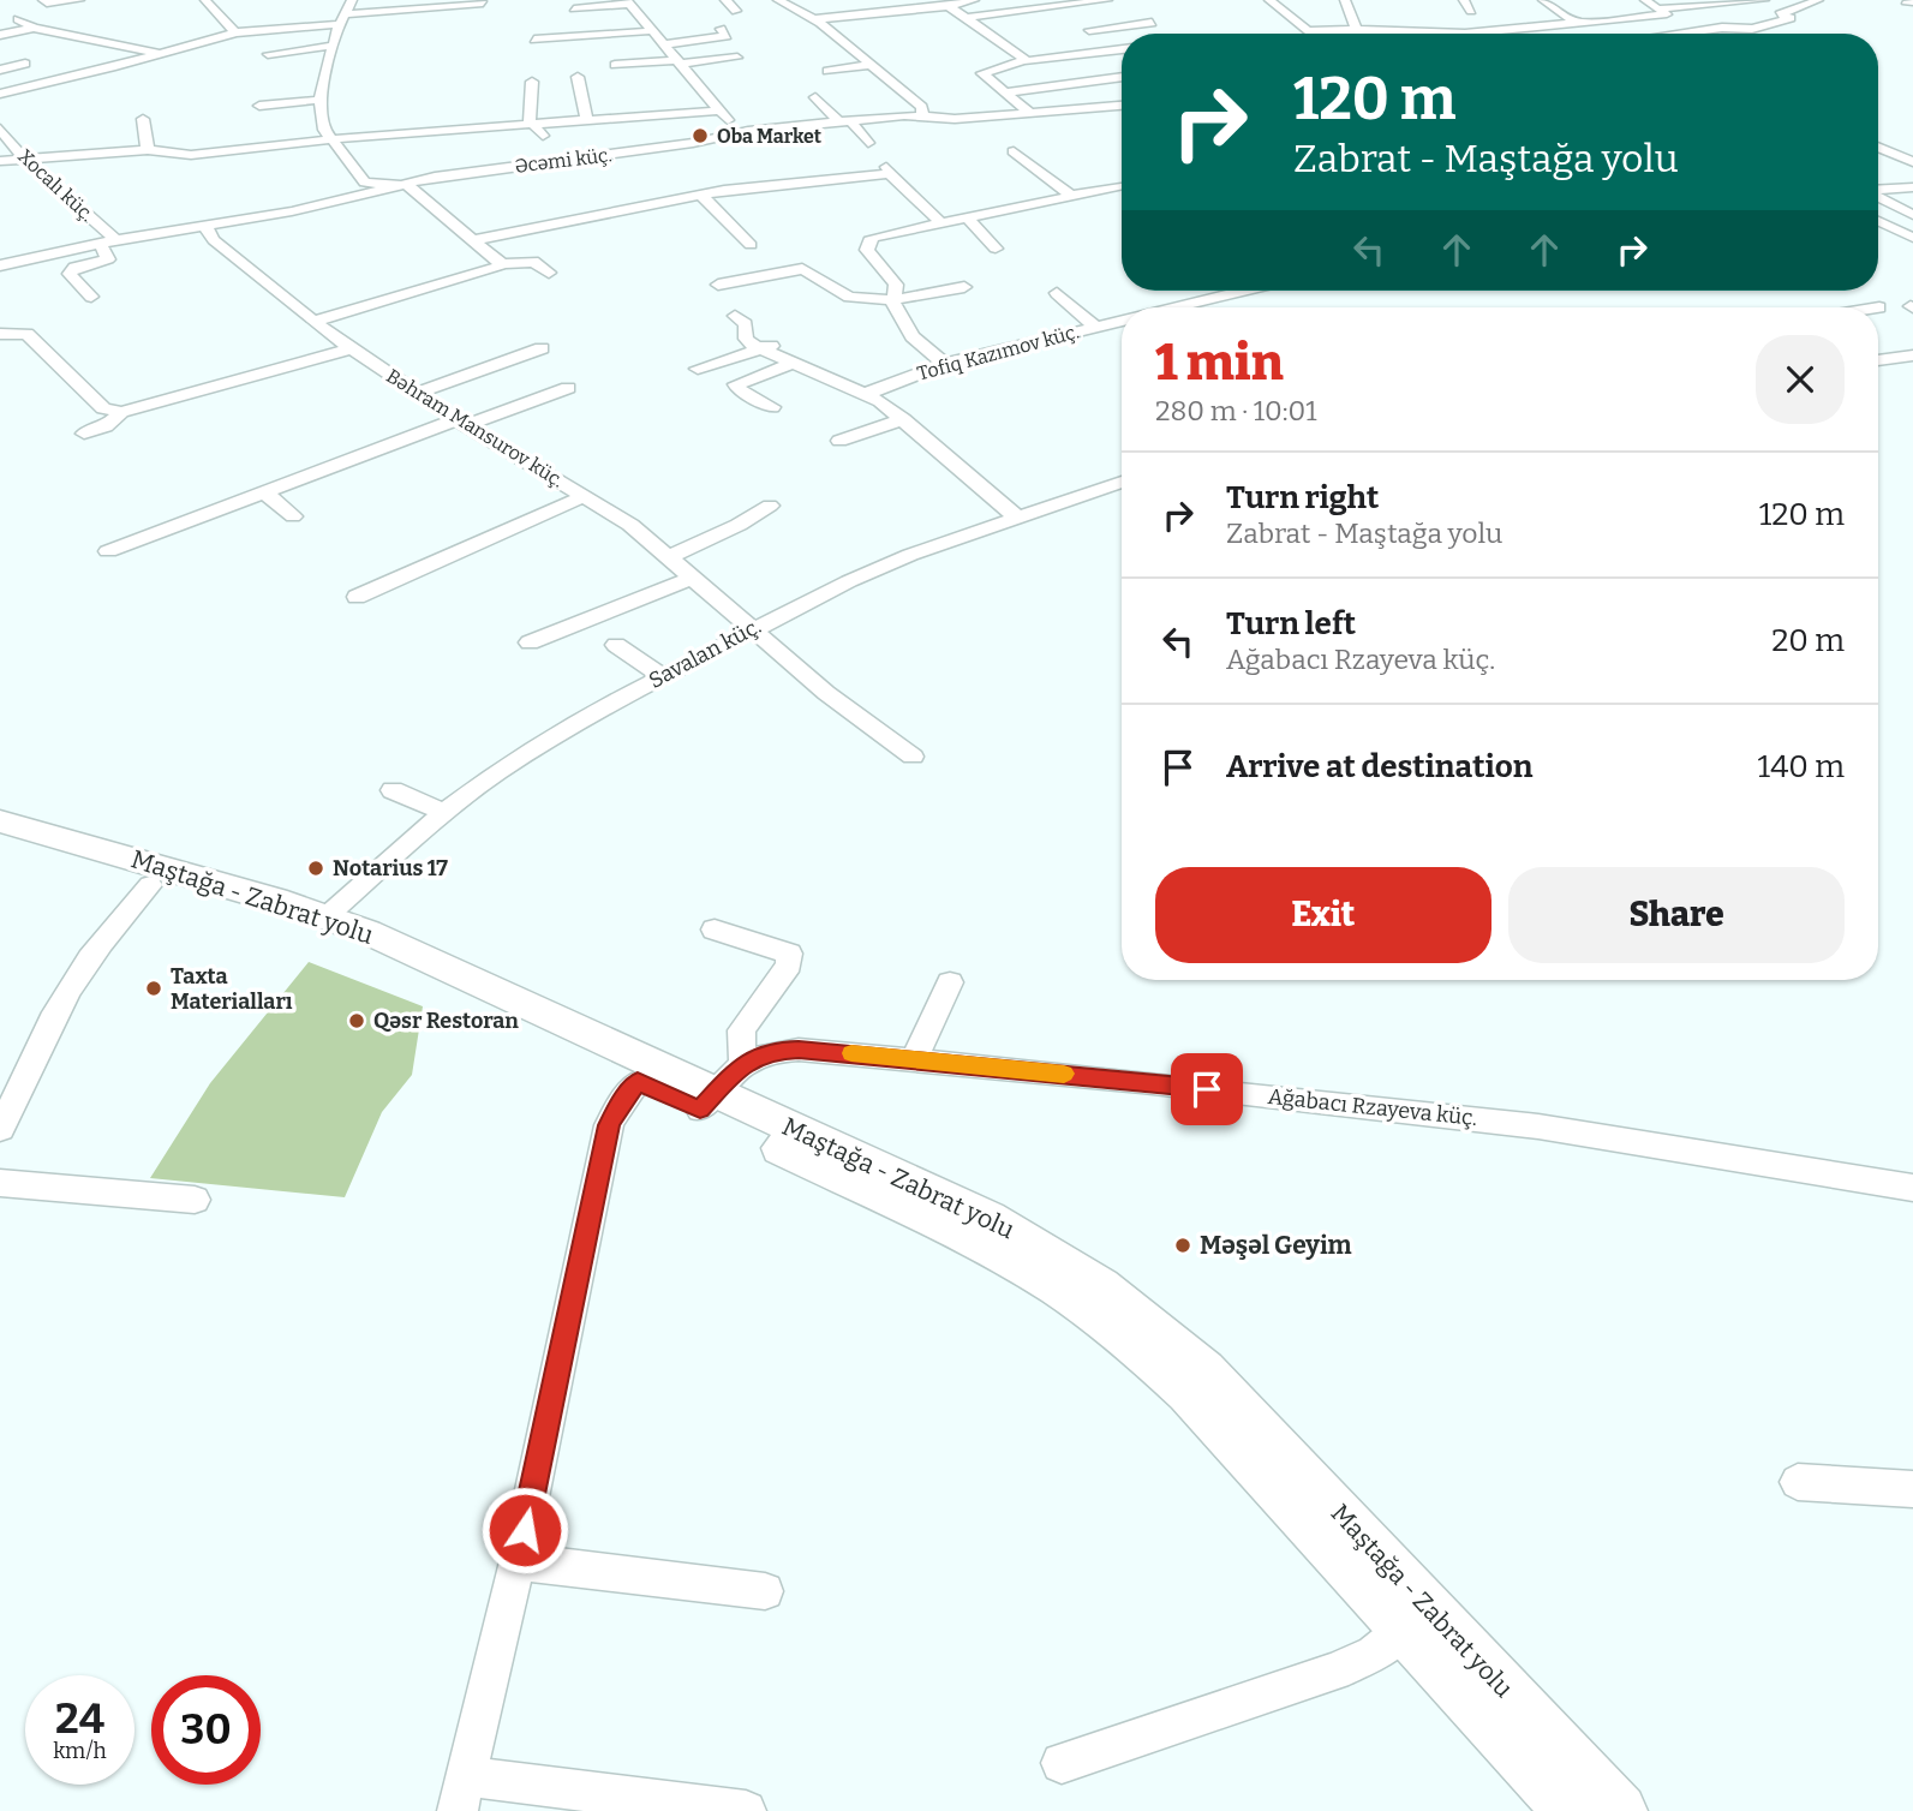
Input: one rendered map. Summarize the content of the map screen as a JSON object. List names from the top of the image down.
{
  "streets": {
    "main road": ["Maştağa - Zabrat yolu"],
    "street": [
      "Əcəmi küç.",
      "Xocalı küç.",
      "Tofiq Kazımov küç.",
      "Bəhram Mansurov küç.",
      "Savalan küç.",
      "Ağabacı Rzayeva küç."
    ]
  },
  "crossings": [
    ["Əcəmi küç.", "Xocalı küç."],
    ["Əcəmi küç.", "Bəhram Mansurov küç."],
    ["Bəhram Mansurov küç.", "Savalan küç."],
    ["Savalan küç.", "Maştağa - Zabrat yolu"],
    ["Maştağa - Zabrat yolu", "Ağabacı Rzayeva küç."]
  ],
  "places": [
    "Oba Market",
    "Notarius 17",
    "Taxta Materialları",
    "Qəsr Restoran",
    "Məşəl Geyim"
  ],
  "page": {
    "turn": ["120 m", "Zabrat - Maştağa yolu"],
    "heading": ["1 min", "280 m · 10:01"],
    "list": [
      {
        "name": "Turn right",
        "note": "Zabrat - Maştağa yolu",
        "value": "120 m"
      },
      {
        "name": "Turn left",
        "note": "Ağabacı Rzayeva küç.",
        "value": "20 m"
      },
      {
        "name": "Arrive at destination",
        "value": "140 m"
      }
    ],
    "buttons": ["Exit", "Share"],
    "speed": "24 km/h",
    "limit": "30"
  }
}
